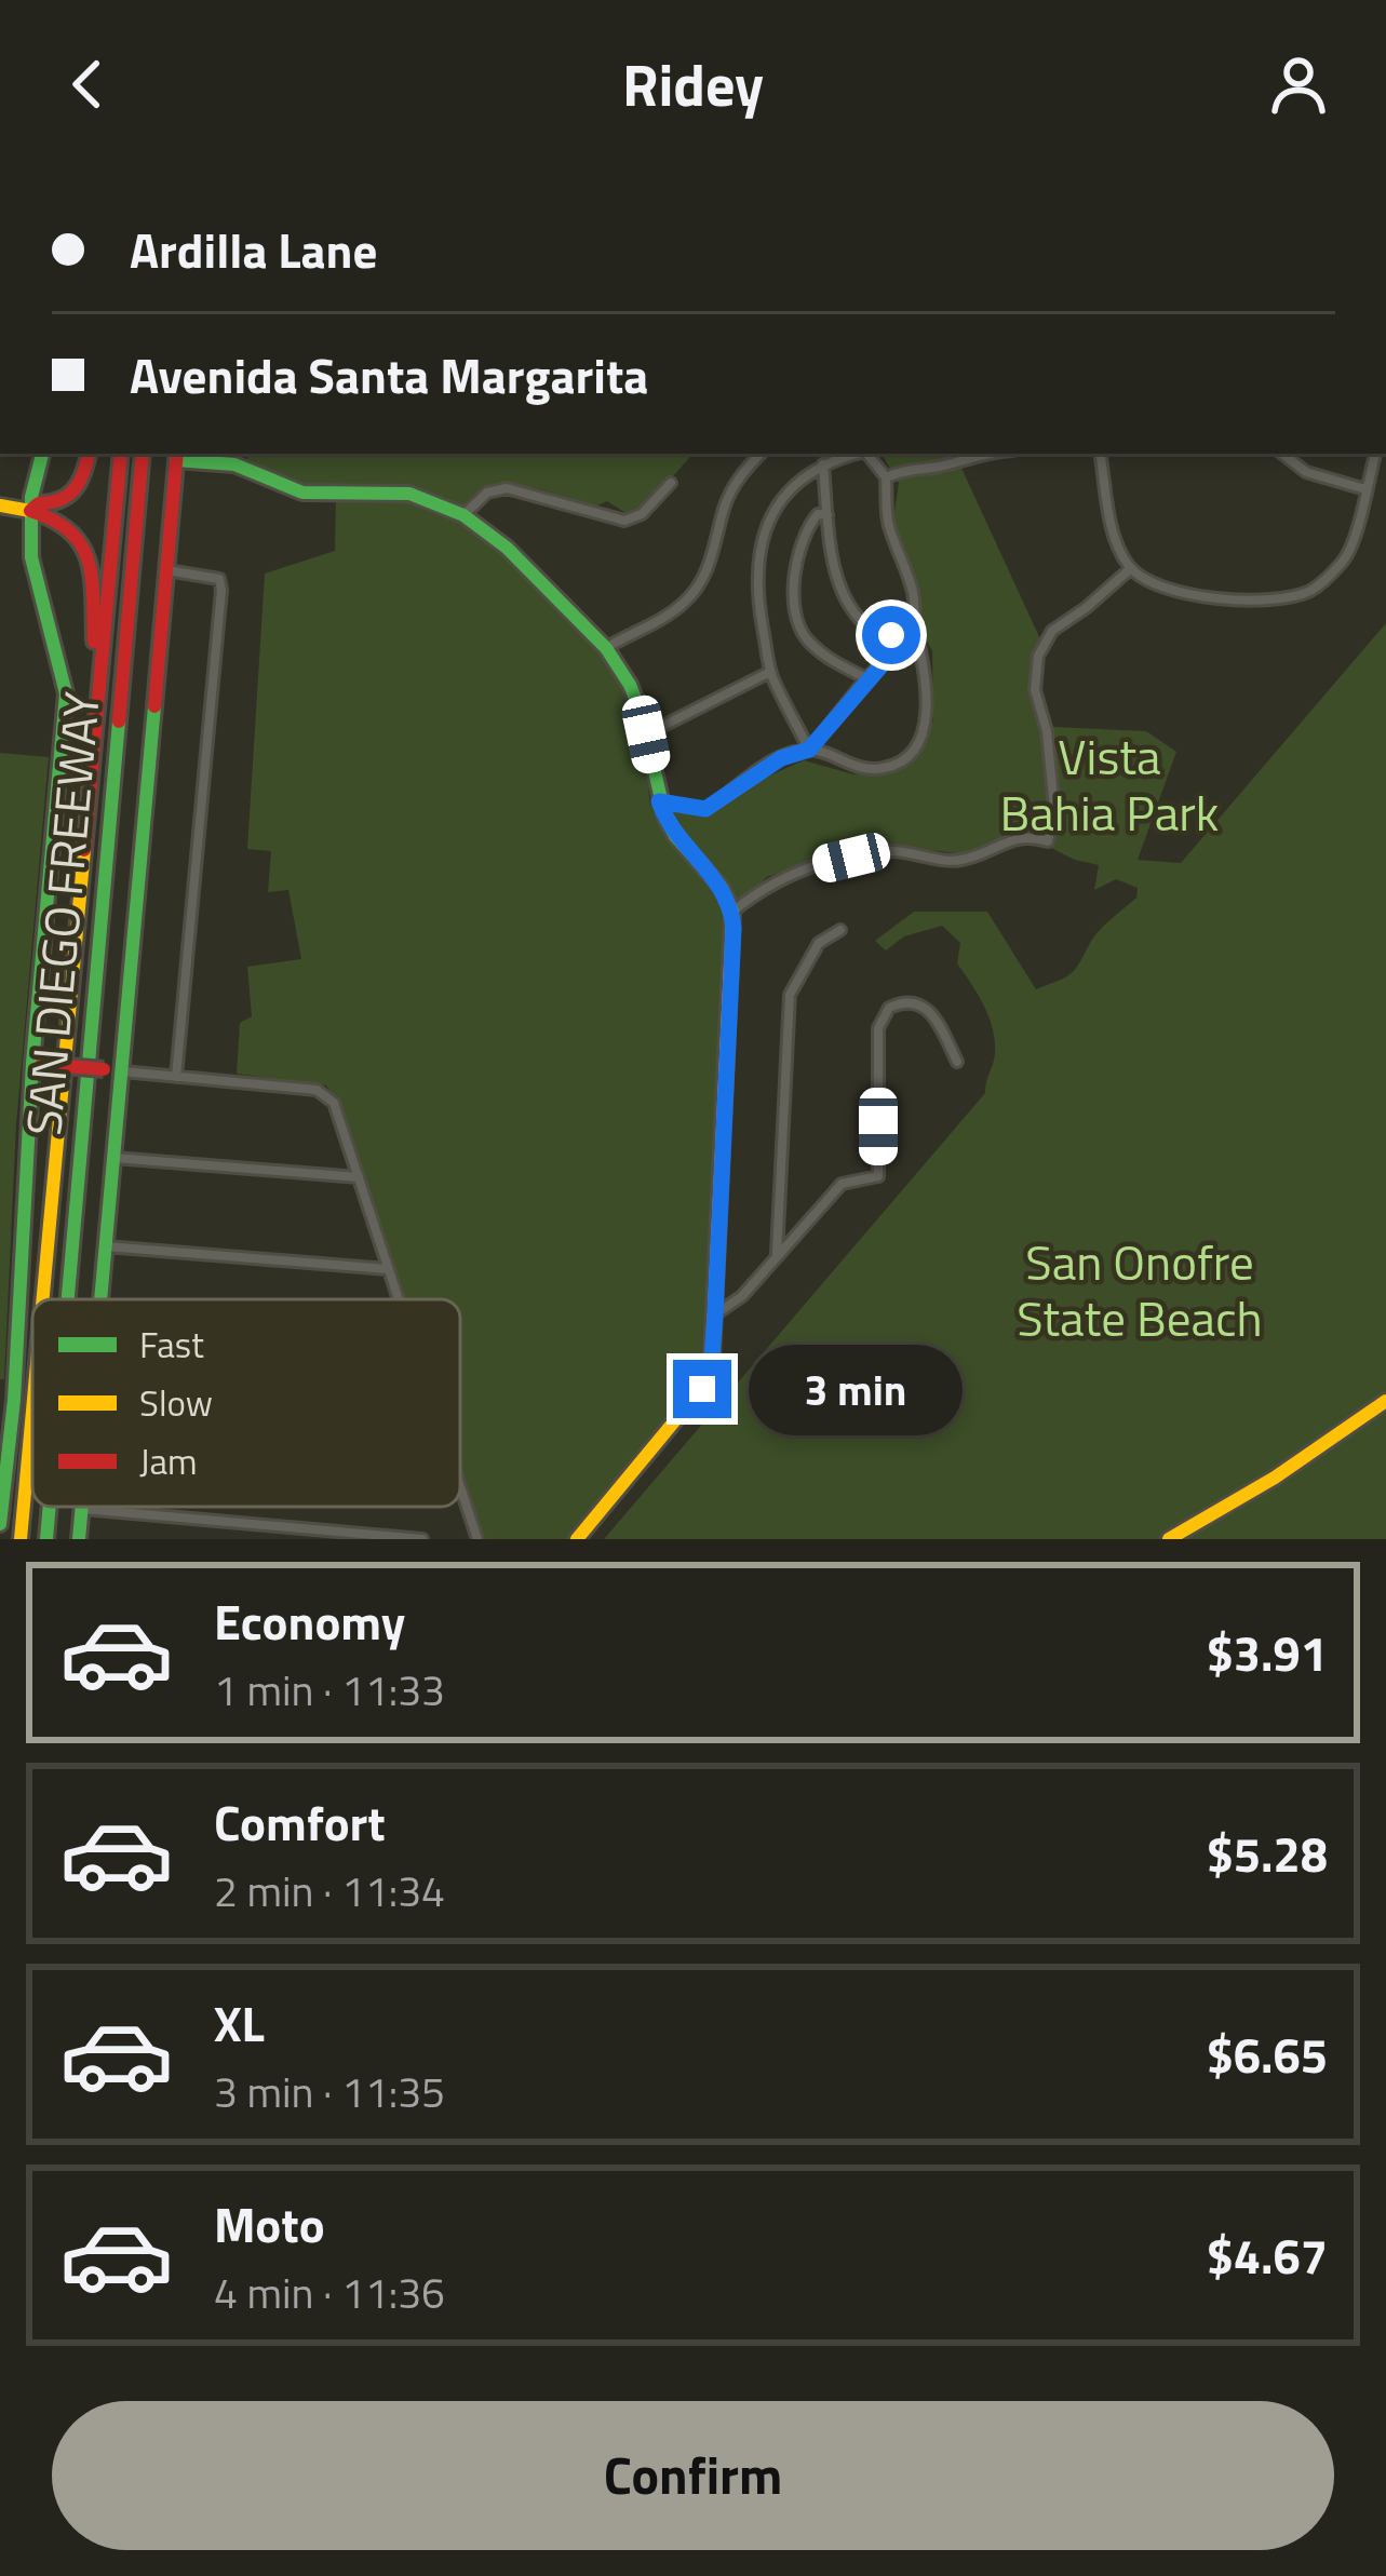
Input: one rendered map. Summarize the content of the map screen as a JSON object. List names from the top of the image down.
{
  "streets": {
    "main road": ["SAN DIEGO FREEWAY"]
  },
  "parks": ["Vista Bahia Park", "San Onofre State Beach"],
  "legend": ["Fast", "Slow", "Jam"],
  "page": {
    "header": "Ridey",
    "banner": ["Ardilla Lane", "Avenida Santa Margarita"],
    "bubble": "3 min",
    "list": [
      {
        "name": "Economy",
        "note": "1 min · 11:33",
        "value": "$3.91"
      },
      {
        "name": "Comfort",
        "note": "2 min · 11:34",
        "value": "$5.28"
      },
      {
        "name": "XL",
        "note": "3 min · 11:35",
        "value": "$6.65"
      },
      {
        "name": "Moto",
        "note": "4 min · 11:36",
        "value": "$4.67"
      }
    ],
    "buttons": "Confirm"
  }
}
